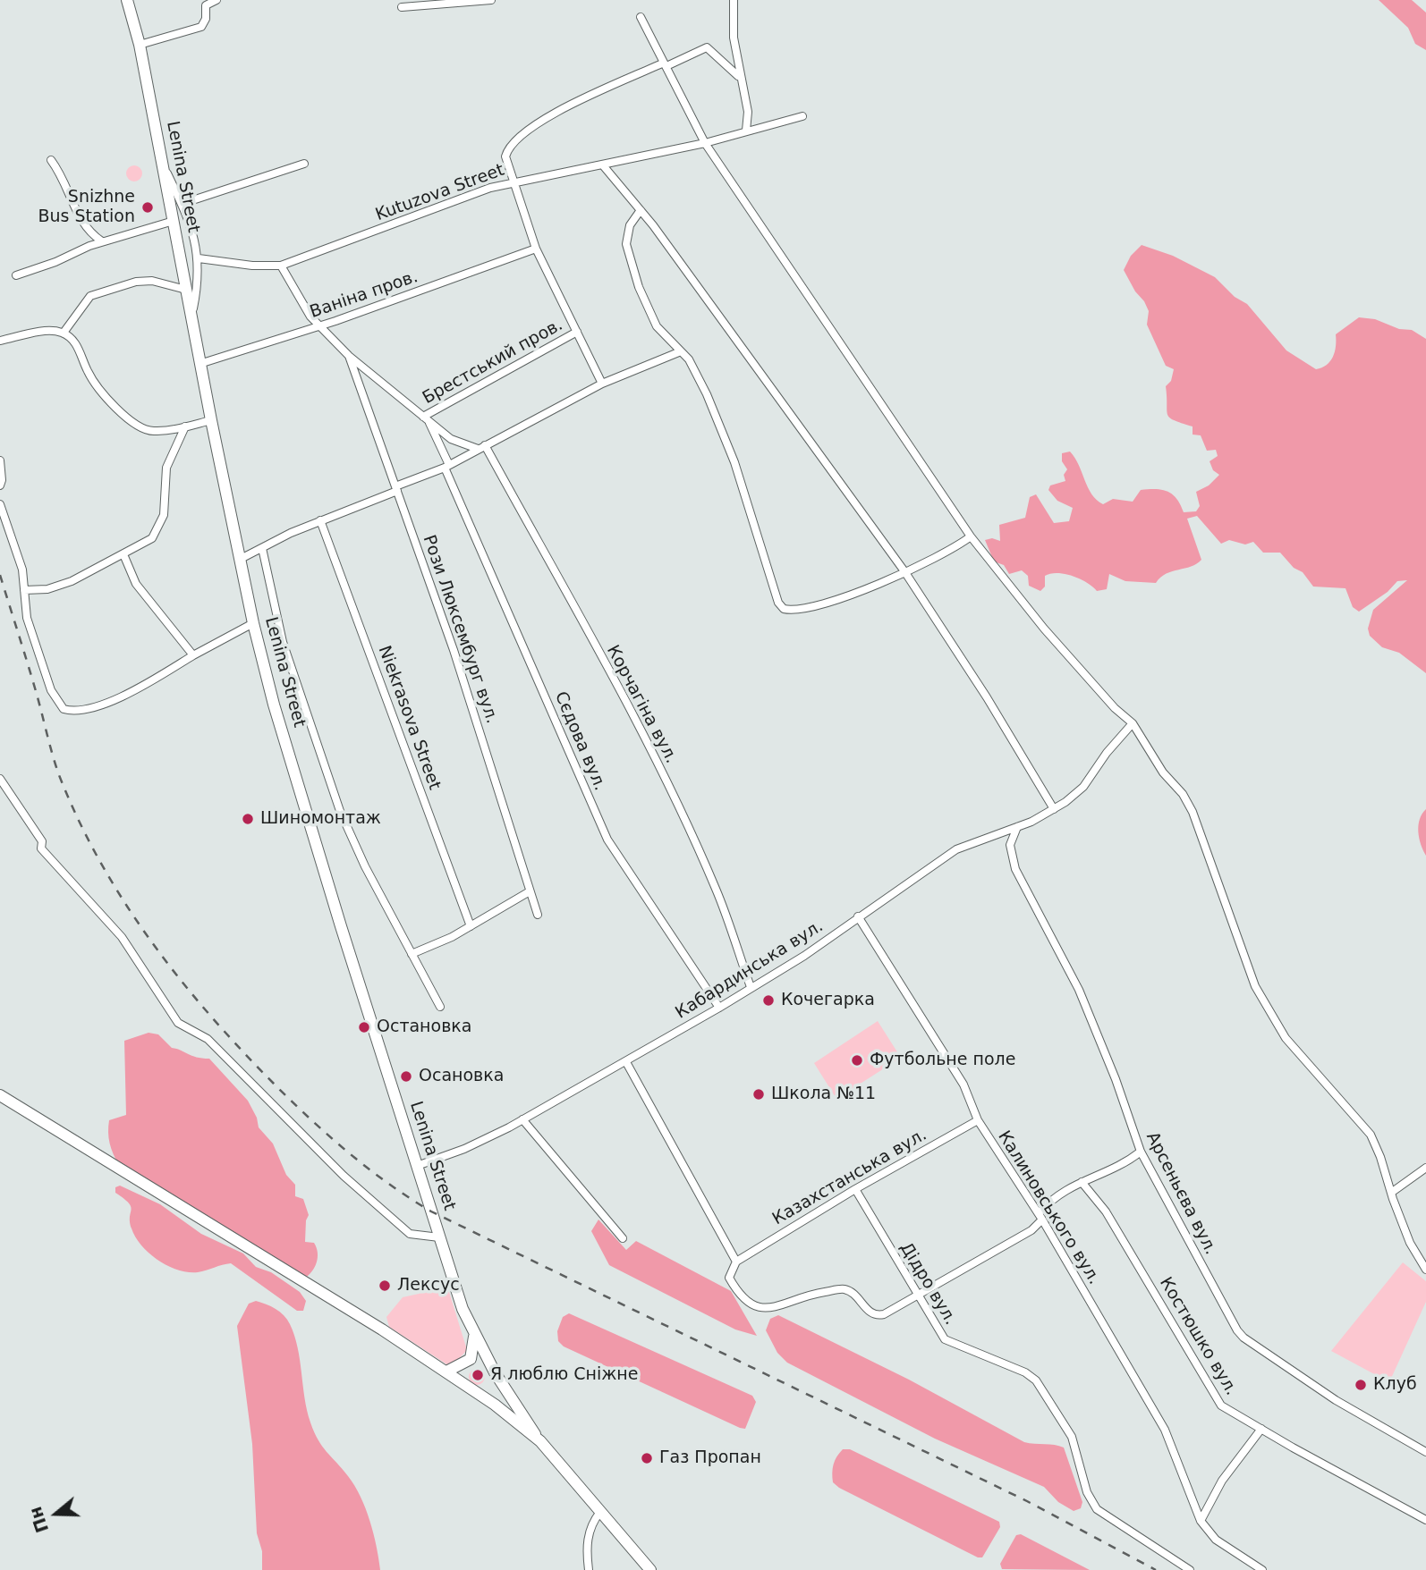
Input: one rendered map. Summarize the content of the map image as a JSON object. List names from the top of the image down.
{
  "streets": {
    "main road": ["Lenina Street"],
    "street": [
      "Kutuzova Street",
      "Ваніна пров.",
      "Брестський пров.",
      "Рози Люксембург вул.",
      "Корчагіна вул.",
      "Niekrasova Street",
      "Сєдова вул.",
      "Кабардинська вул.",
      "Казахстанська вул.",
      "Арсеньєва вул.",
      "Калиновського вул.",
      "Дідро вул.",
      "Костюшко вул."
    ]
  },
  "crossings": [
    ["Lenina Street", "Ваніна пров."],
    ["Lenina Street", "Кабардинська вул."],
    ["Брестський пров.", "Сєдова вул."],
    ["Корчагіна вул.", "Кабардинська вул."],
    ["Сєдова вул.", "Кабардинська вул."],
    ["Кабардинська вул.", "Арсеньєва вул."],
    ["Кабардинська вул.", "Калиновського вул."],
    ["Казахстанська вул.", "Калиновського вул."],
    ["Казахстанська вул.", "Дідро вул."]
  ],
  "places": [
    "Snizhne Bus Station",
    "Шиномонтаж",
    "Кочегарка",
    "Остановка",
    "Футбольне поле",
    "Осановка",
    "Школа №11",
    "Лексус",
    "Я люблю Сніжне",
    "Клуб",
    "Газ Пропан"
  ],
  "north": "left"
}
